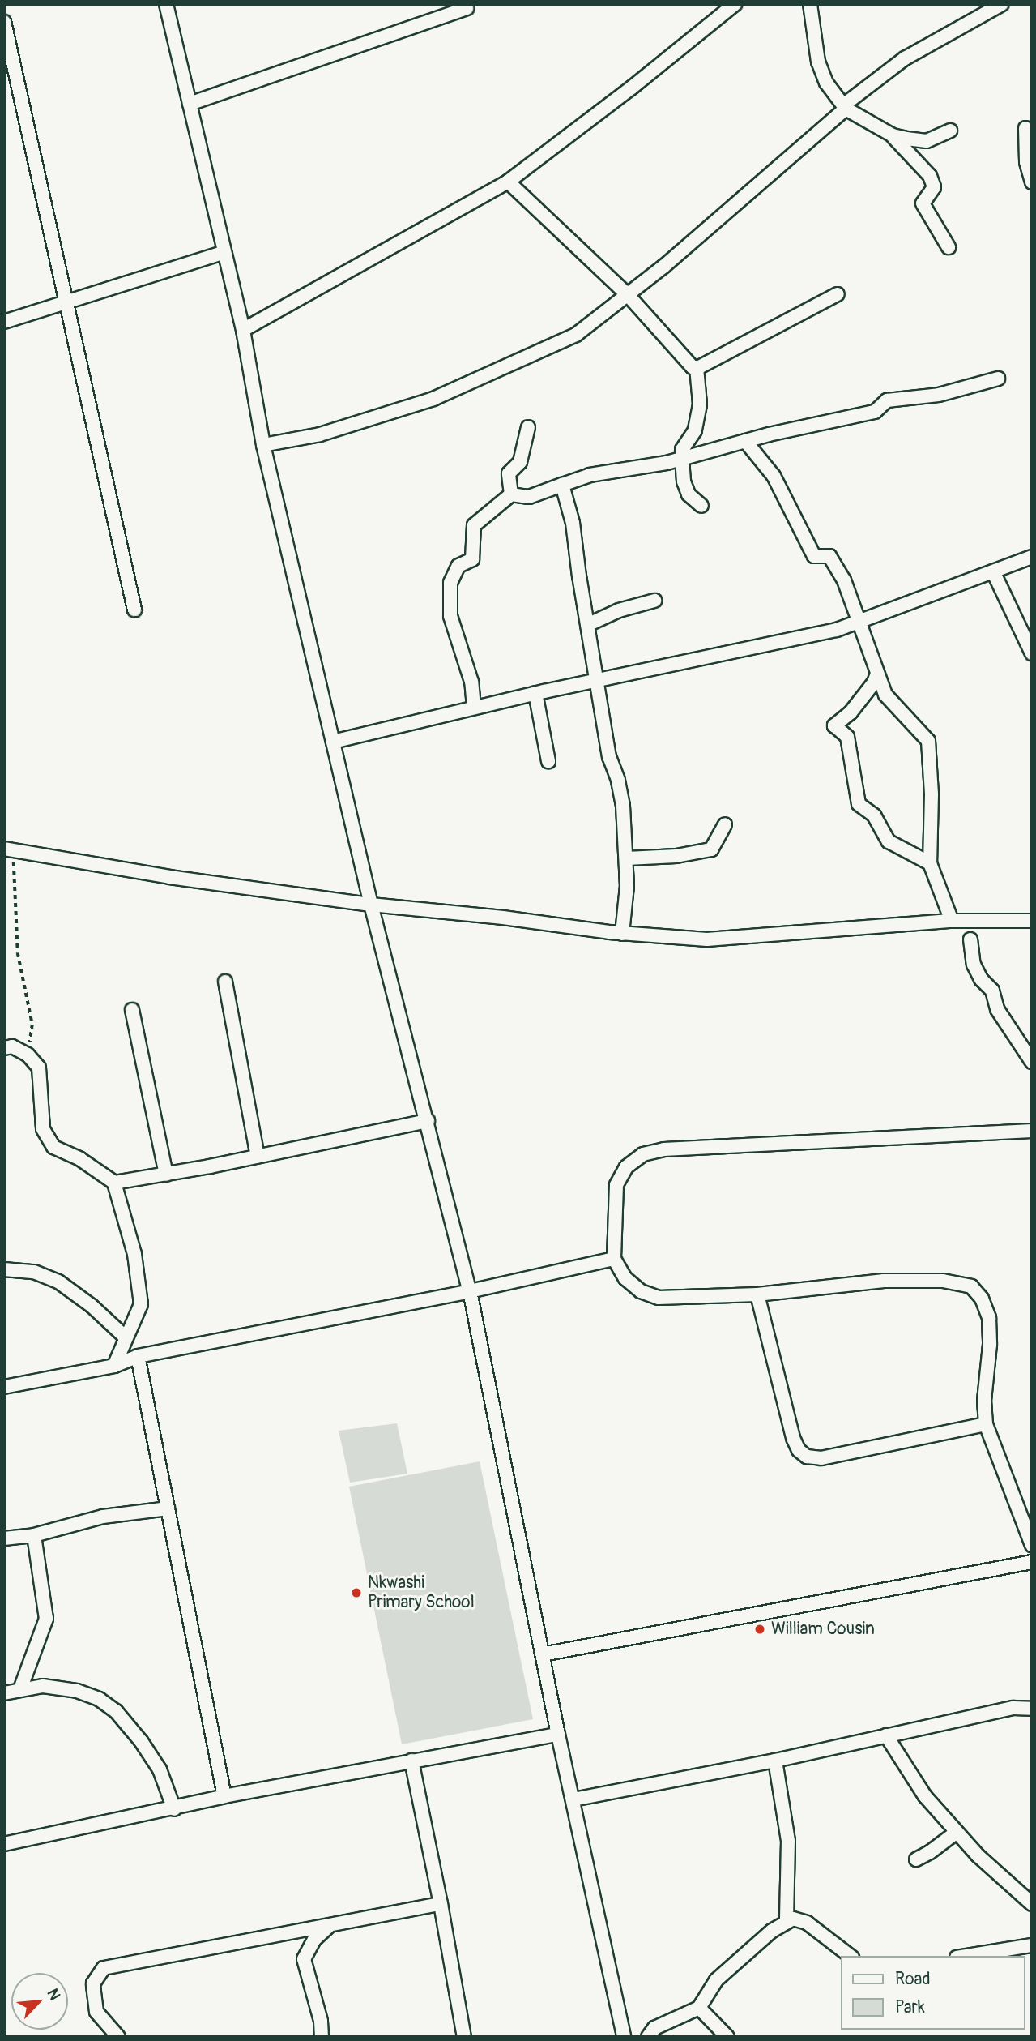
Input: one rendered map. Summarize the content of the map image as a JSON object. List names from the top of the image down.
{
  "places": ["Nkwashi Primary School", "William Cousin"],
  "legend": ["Road", "Park"],
  "north": "top right"
}
